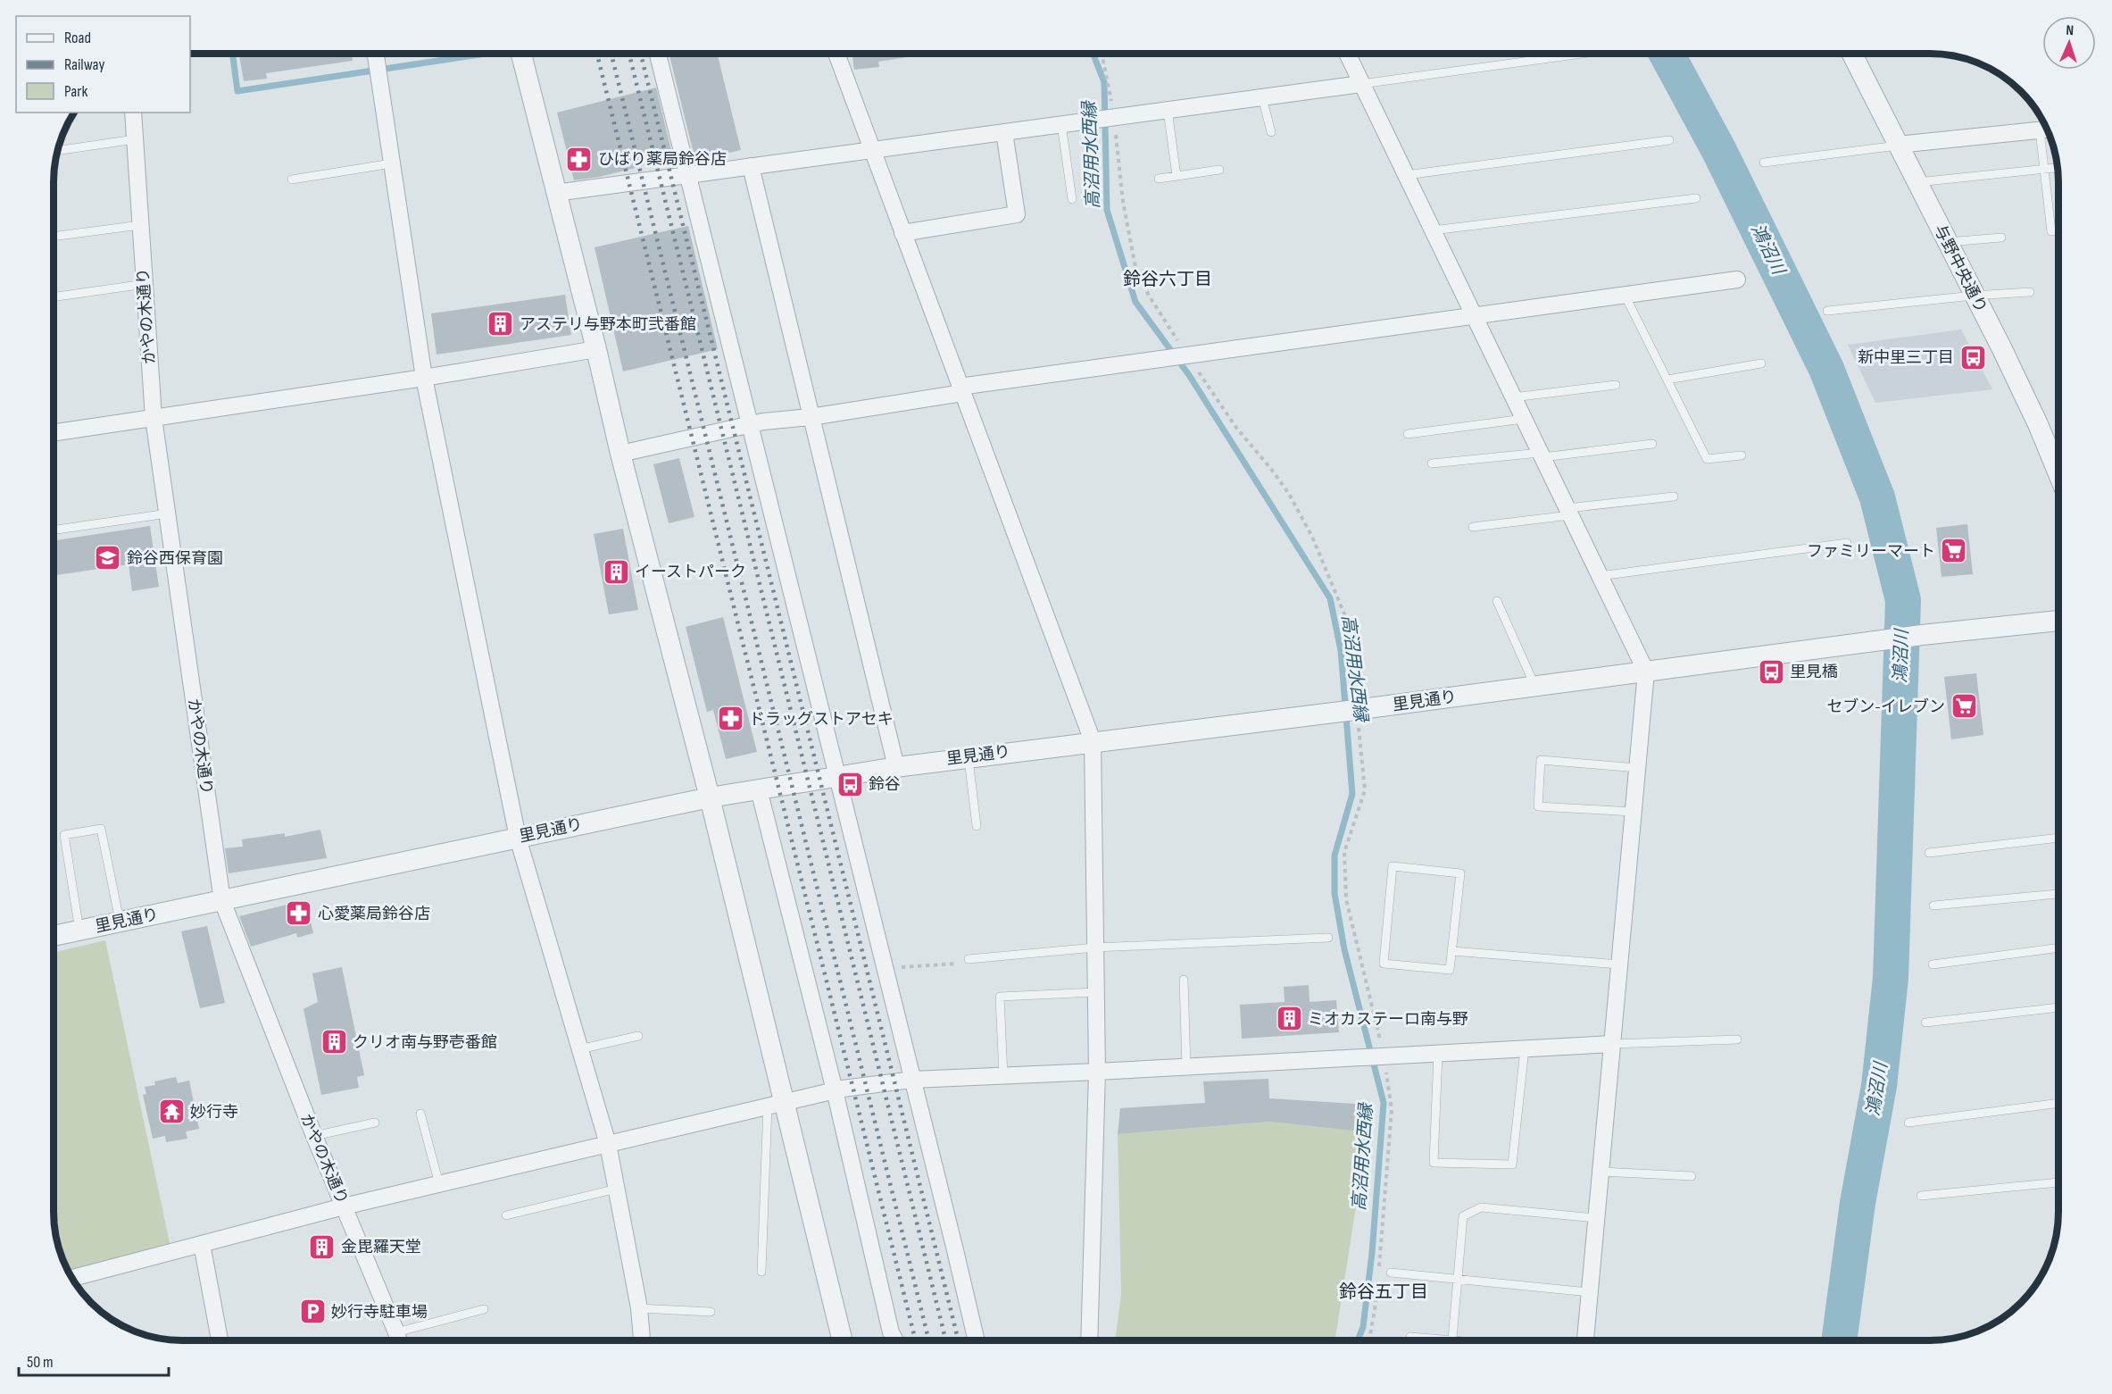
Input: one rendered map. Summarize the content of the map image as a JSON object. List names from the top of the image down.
{
  "streets": {
    "street": ["与野中央通り", "かやの木通り", "里見通り"]
  },
  "crossings": [
    ["かやの木通り", "里見通り"]
  ],
  "districts": ["鈴谷六丁目", "鈴谷五丁目"],
  "water": ["高沼用水西縁", "鴻沼川"],
  "places": {
    "pharmacy": ["ひばり薬局鈴谷店", "ドラッグストアセキ", "心愛薬局鈴谷店"],
    "building": [
      "アステリ与野本町弐番館",
      "イーストパーク",
      "ミオカステーロ南与野",
      "クリオ南与野壱番館",
      "金毘羅天堂"
    ],
    "bus stop": ["新中里三丁目", "里見橋", "鈴谷"],
    "supermarket": ["ファミリーマート", "セブン-イレブン"],
    "school or university": ["鈴谷西保育園"],
    "temple": ["妙行寺"],
    "parking": ["妙行寺駐車場"]
  },
  "legend": ["Road", "Railway", "Park"],
  "scale_bar": "50 m",
  "north": "top"
}
